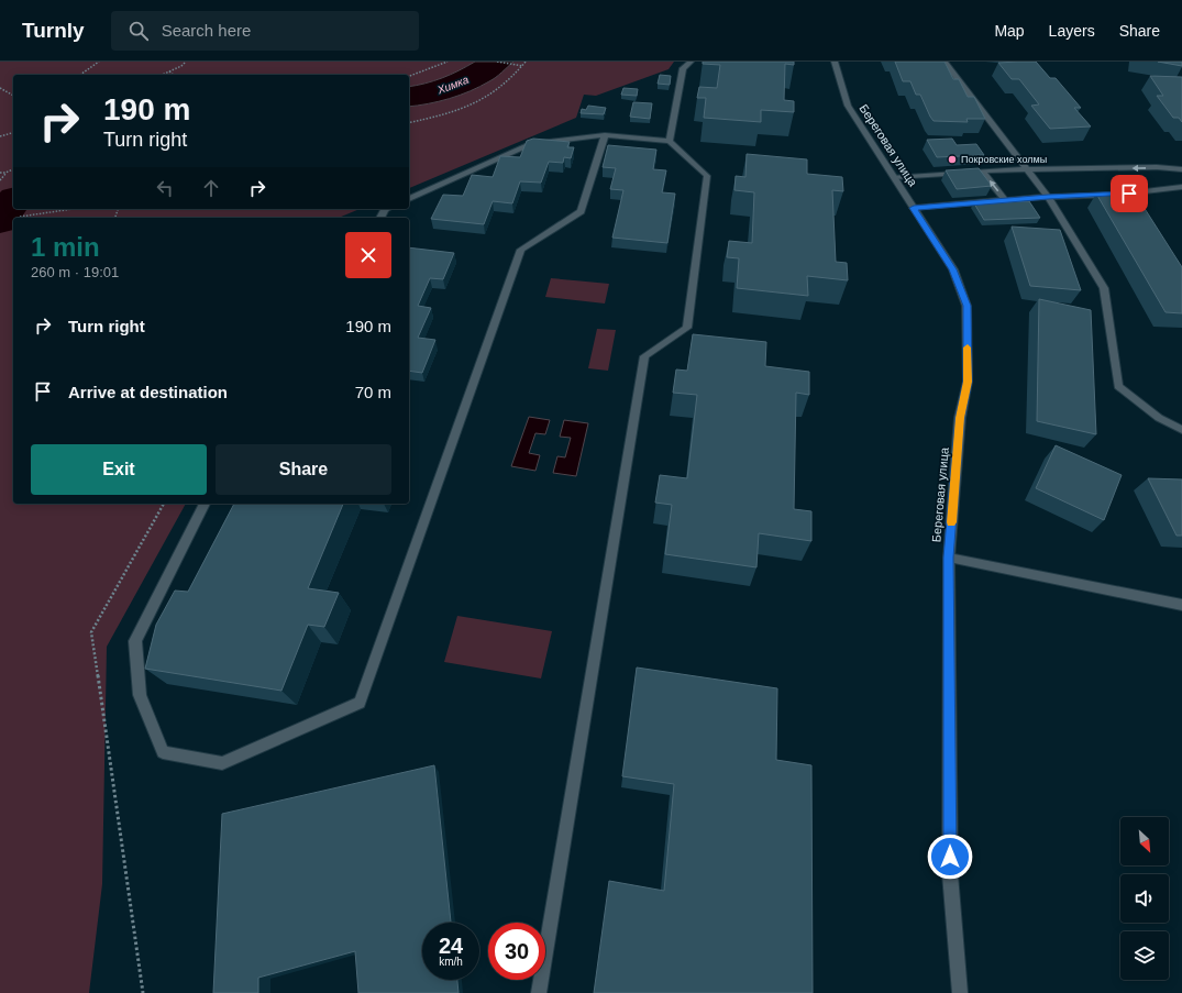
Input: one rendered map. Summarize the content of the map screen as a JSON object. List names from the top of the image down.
{
  "streets": {
    "street": ["Береговая улица"]
  },
  "water": ["Химка"],
  "places": ["Покровские холмы"],
  "north": "bottom right",
  "page": {
    "header": "Turnly",
    "search": "Search here",
    "nav": ["Map", "Layers", "Share"],
    "turn": ["190 m", "Turn right"],
    "heading": ["1 min", "260 m · 19:01"],
    "list": [
      {
        "name": "Turn right",
        "value": "190 m"
      },
      {
        "name": "Arrive at destination",
        "value": "70 m"
      }
    ],
    "buttons": ["Exit", "Share"],
    "speed": "24 km/h",
    "limit": "30"
  }
}
